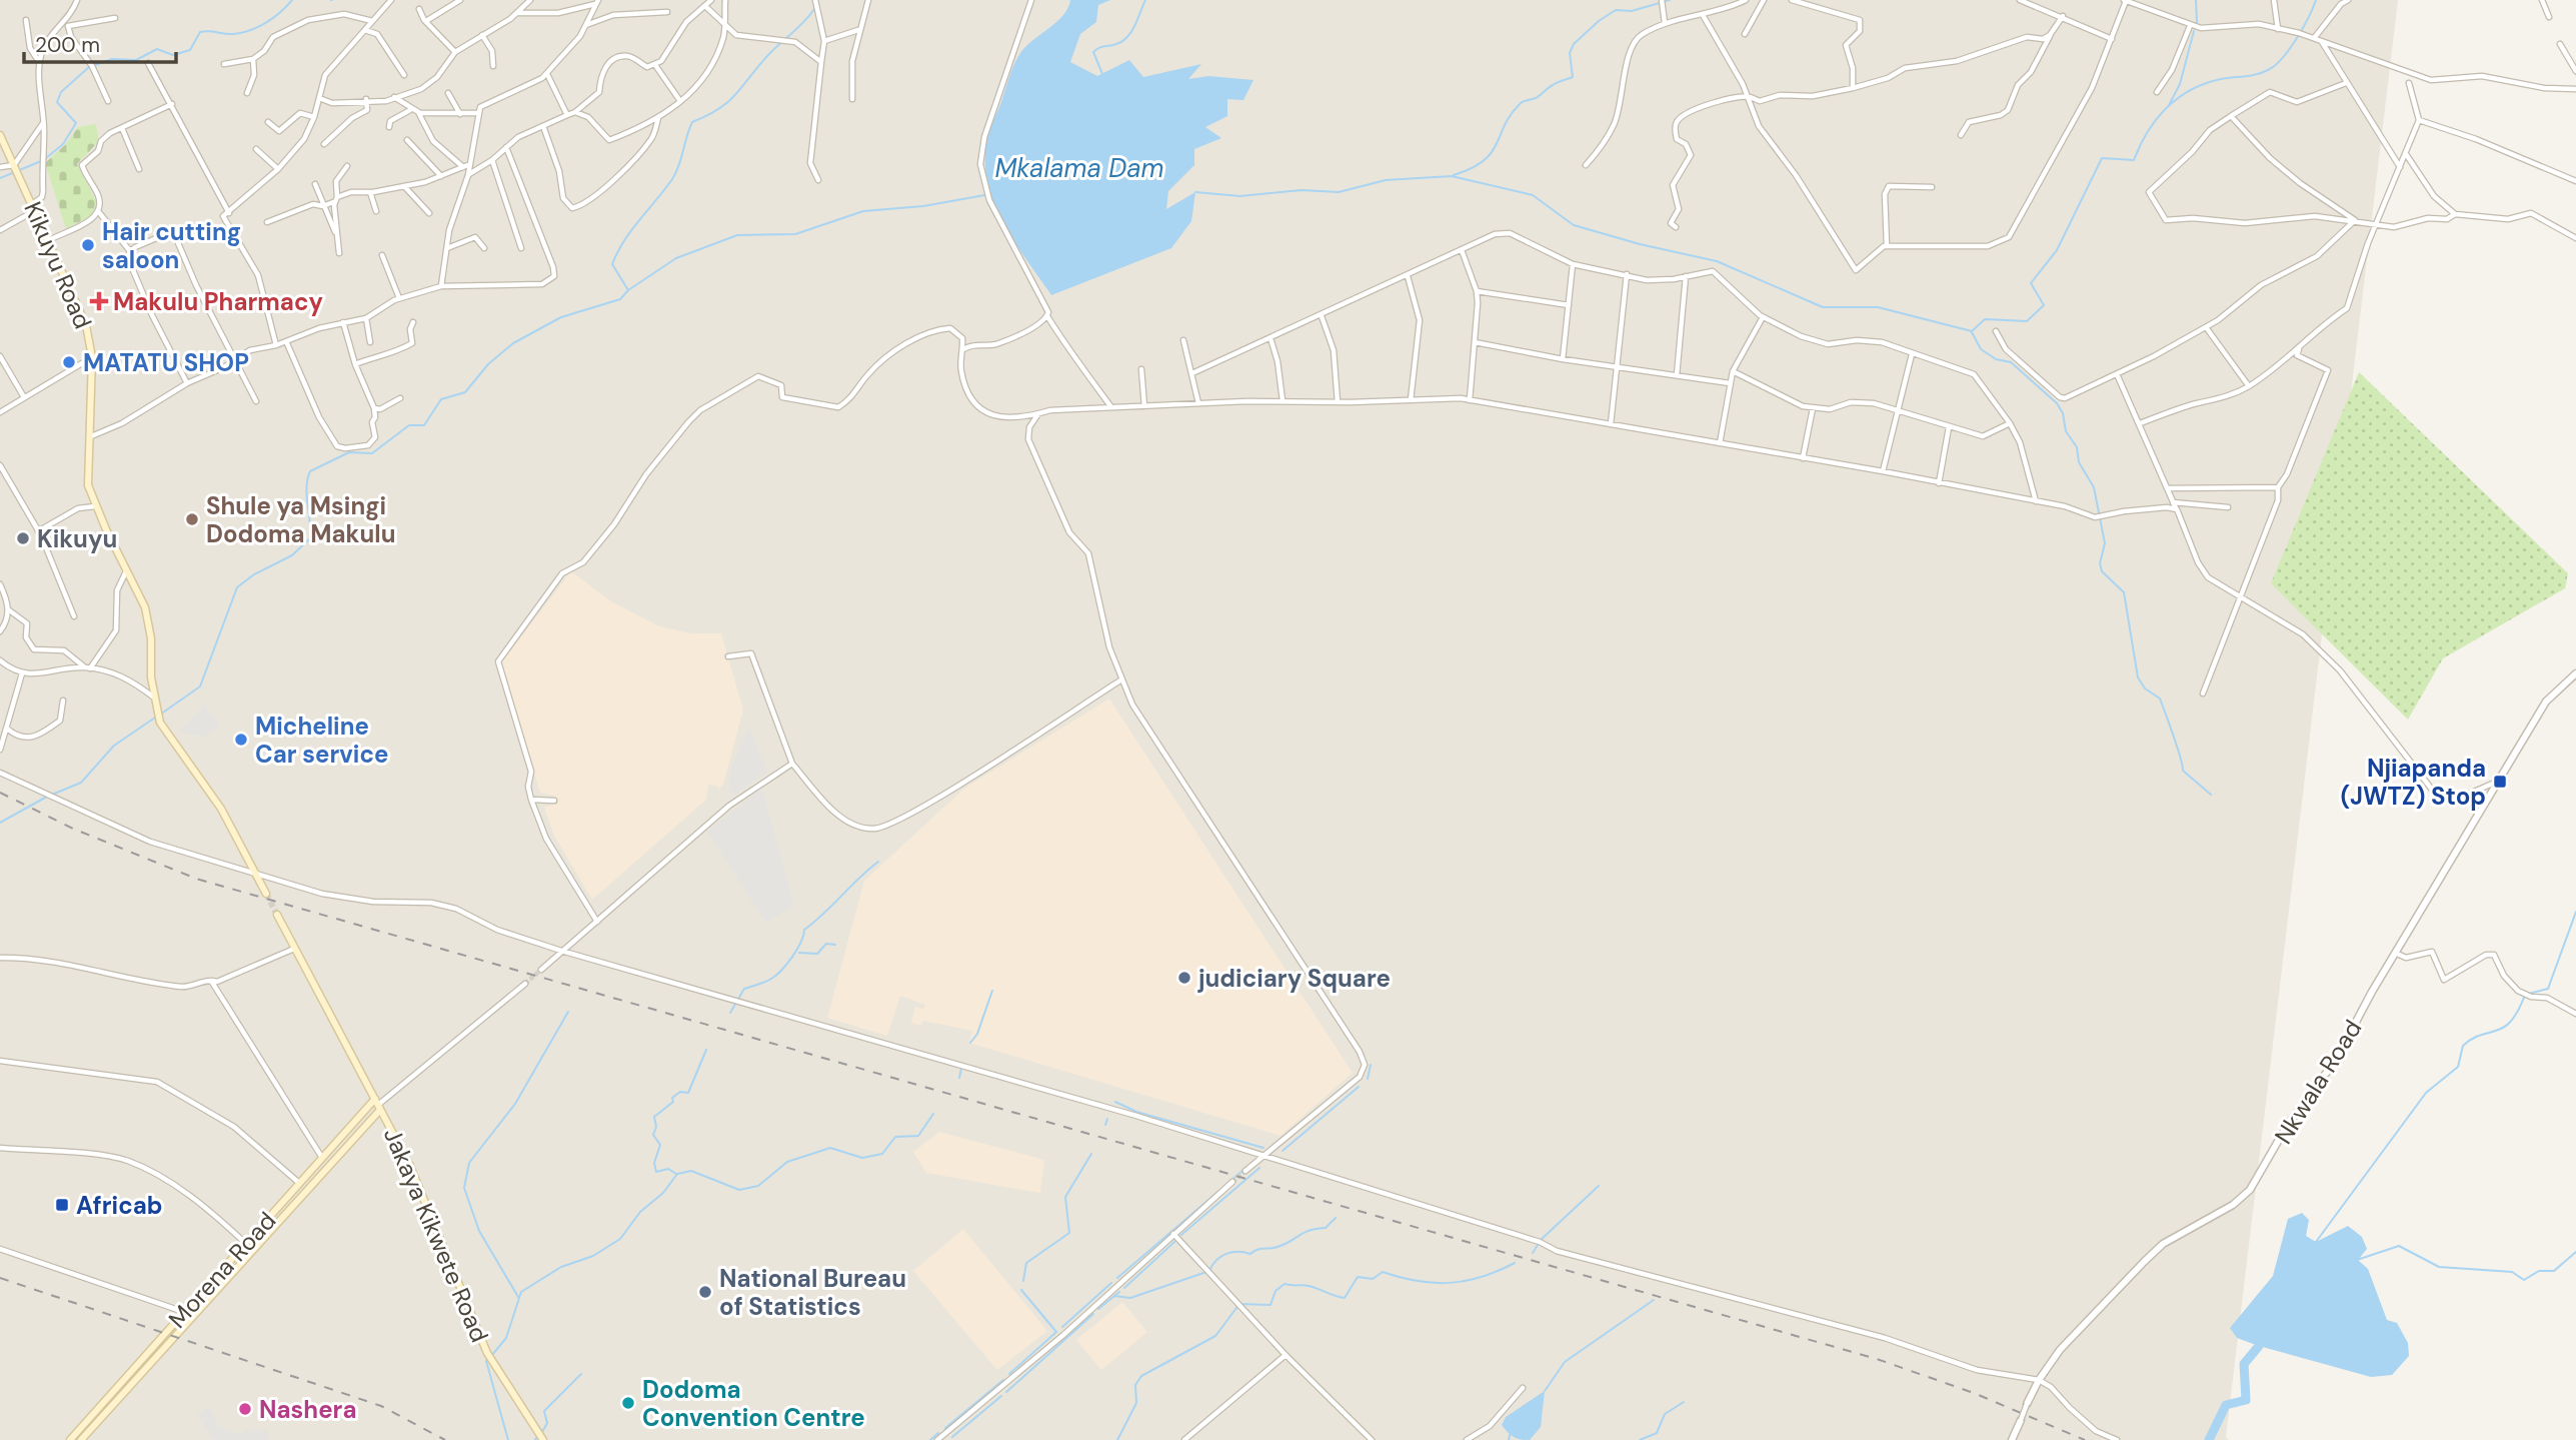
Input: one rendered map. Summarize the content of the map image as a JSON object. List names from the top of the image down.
{
  "streets": {
    "main road": ["Kikuyu Road", "Jakaya Kikwete Road", "Morena Road"],
    "street": ["Nkwala Road"]
  },
  "crossings": [
    ["Jakaya Kikwete Road", "Morena Road"]
  ],
  "water": ["Mkalama Dam"],
  "places": {
    "other": [
      "Hair cutting saloon",
      "MATATU SHOP",
      "Shule ya Msingi Dodoma Makulu",
      "Kikuyu",
      "Micheline Car service",
      "judiciary Square",
      "National Bureau of Statistics",
      "Dodoma Convention Centre",
      "Nashera"
    ],
    "health": ["Makulu Pharmacy"],
    "transit": ["Njiapanda (JWTZ) Stop", "Africab"]
  },
  "scale_bar": "200 m"
}
